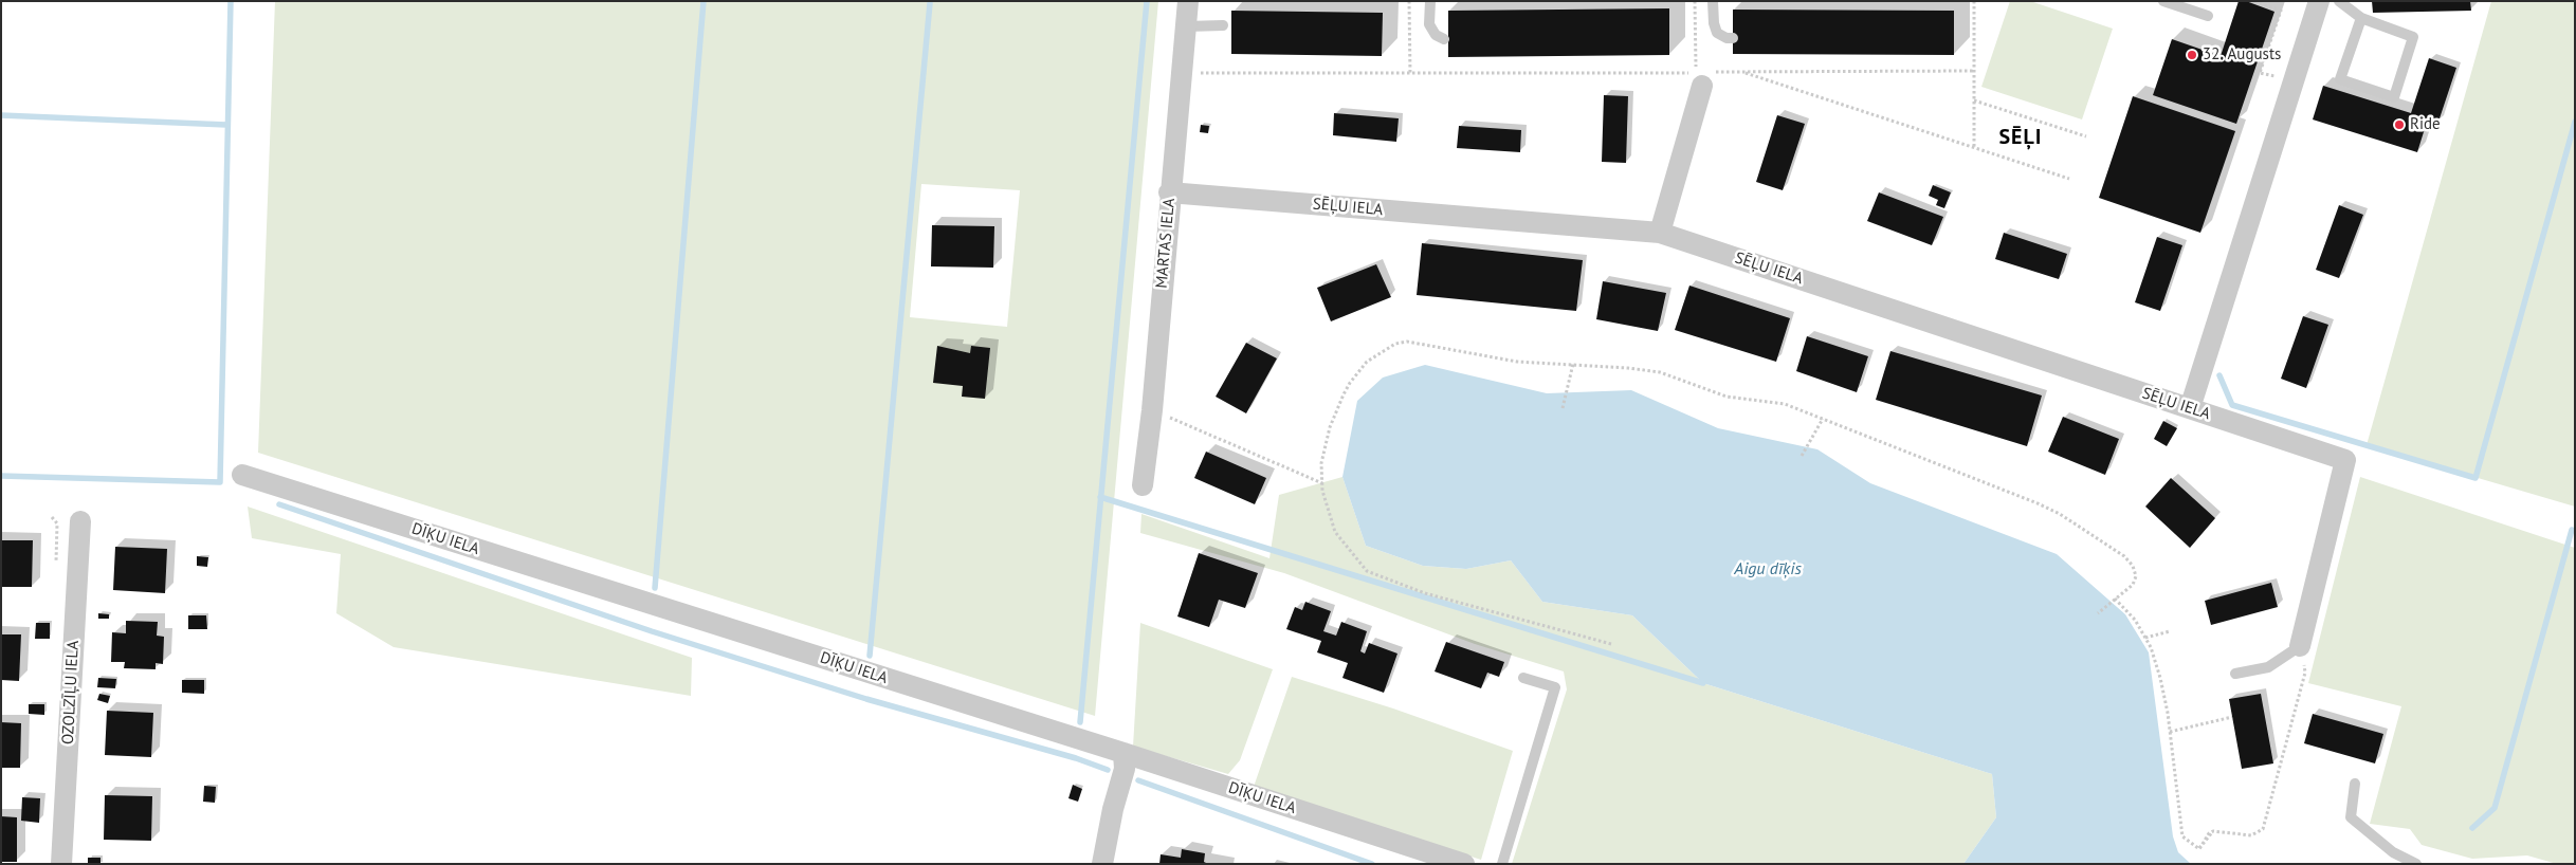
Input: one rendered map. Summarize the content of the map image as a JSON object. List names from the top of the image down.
{
  "streets": {
    "street": [
      "SĒĻU IELA",
      "MARTAS IELA",
      "DĪĶU IELA",
      "OZOLZĪĻU IELA"
    ]
  },
  "crossings": [
    ["SĒĻU IELA", "MARTAS IELA"]
  ],
  "districts": ["SĒĻI"],
  "water": ["Aigu dīķis"],
  "places": ["32. Augusts", "Ride"]
}
